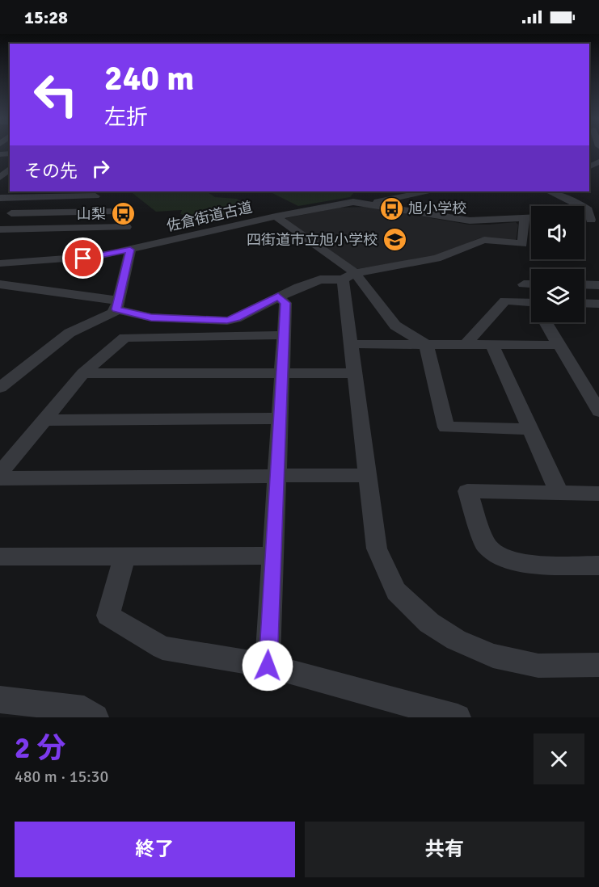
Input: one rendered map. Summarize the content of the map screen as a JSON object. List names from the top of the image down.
{
  "streets": {
    "street": ["佐倉街道古道"]
  },
  "places": {
    "bus stop": ["旭小学校", "山梨"],
    "school or university": ["四街道市立旭小学校"]
  },
  "page": {
    "status": "15:28",
    "turn": ["240 m", "左折"],
    "then": "その先",
    "heading": ["2 分", "480 m · 15:30"],
    "buttons": ["終了", "共有"]
  }
}
